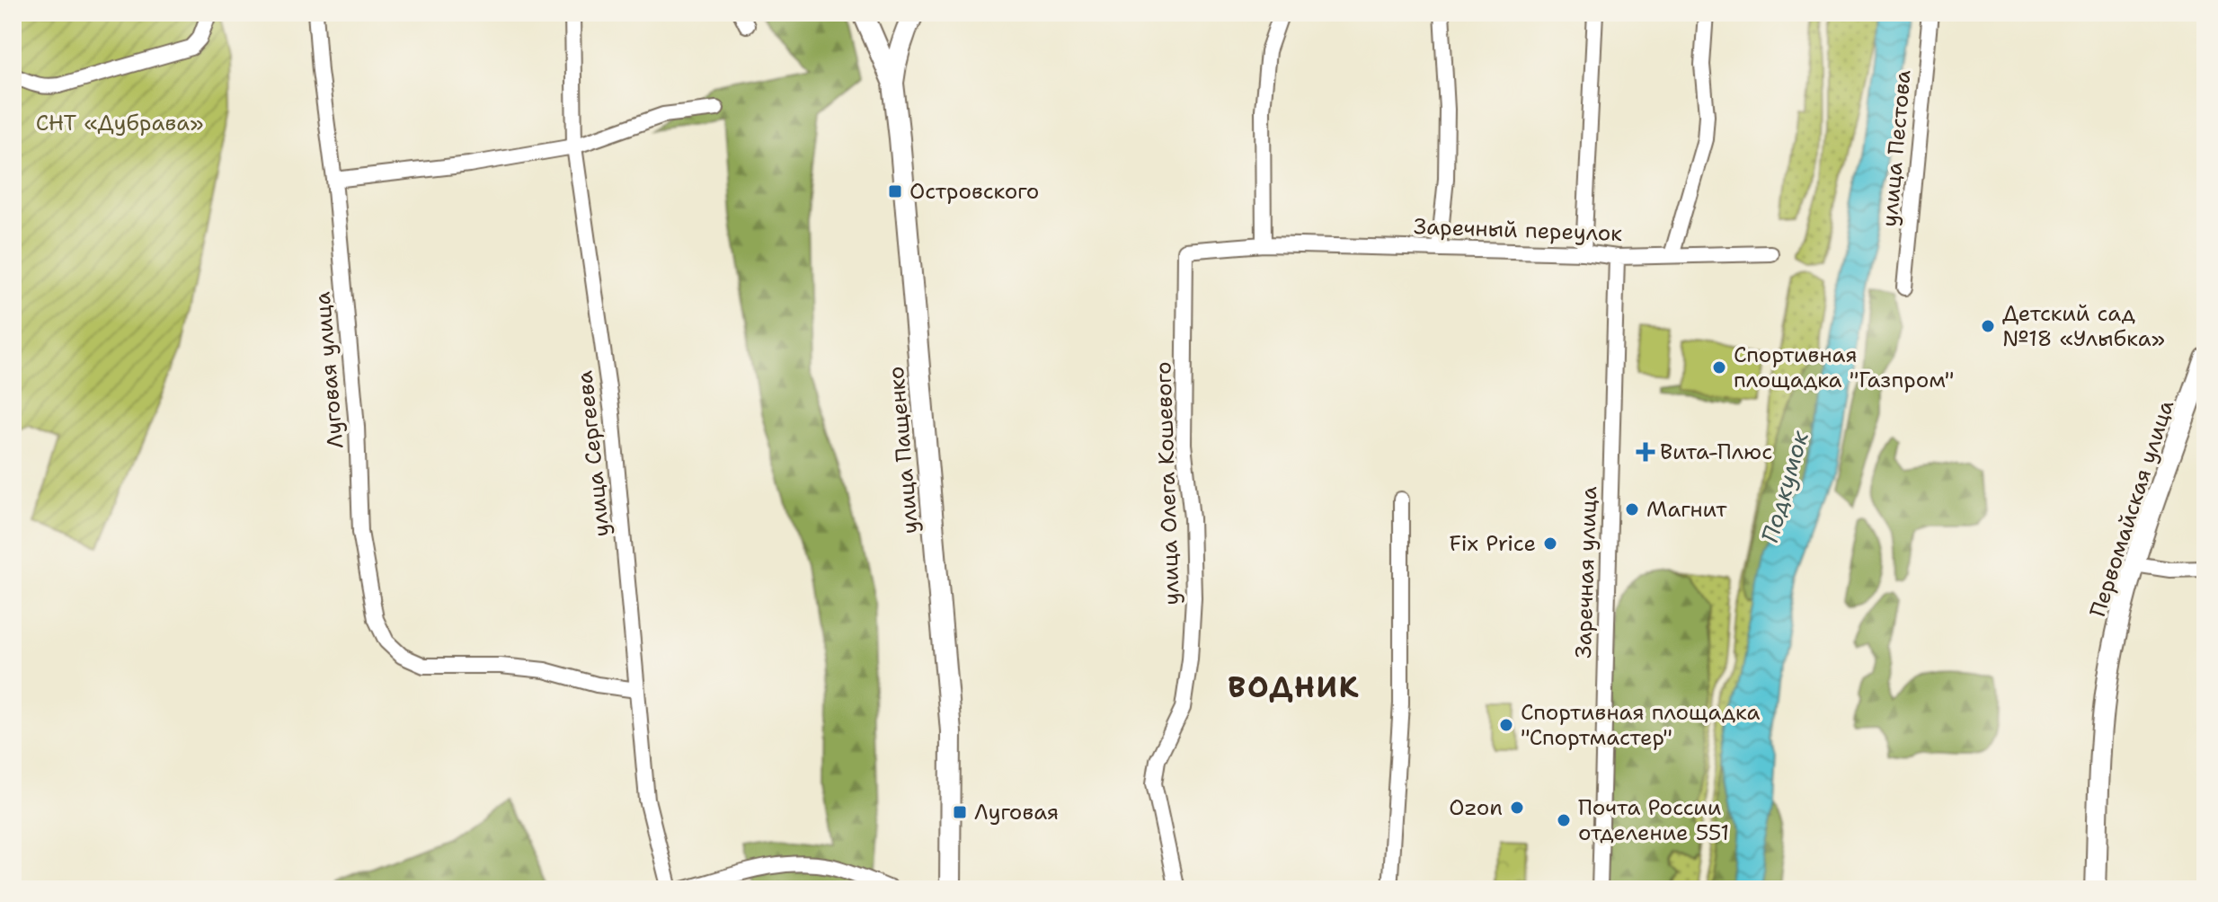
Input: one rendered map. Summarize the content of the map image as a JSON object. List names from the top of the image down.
{
  "streets": {
    "street": [
      "улица Пестова",
      "Заречный переулок",
      "Луговая улица",
      "улица Пащенко",
      "улица Сергеева",
      "улица Олега Кошевого",
      "Первомайская улица",
      "Заречная улица"
    ]
  },
  "crossings": [
    ["Заречный переулок", "улица Олега Кошевого"],
    ["Заречный переулок", "Заречная улица"],
    ["Луговая улица", "улица Сергеева"]
  ],
  "districts": ["ВОДНИК"],
  "water": ["Подкумок"],
  "parks": ["СНТ «Дубрава»"],
  "places": {
    "transit": ["Островского", "Луговая"],
    "other": [
      "Детский сад №18 «Улыбка»",
      "Спортивная площадка \"Газпром\"",
      "Магнит",
      "Fix Price",
      "Спортивная площадка \"Спортмастер\"",
      "Ozon",
      "Почта России отделение 551"
    ],
    "health": ["Вита-Плюс"]
  }
}
